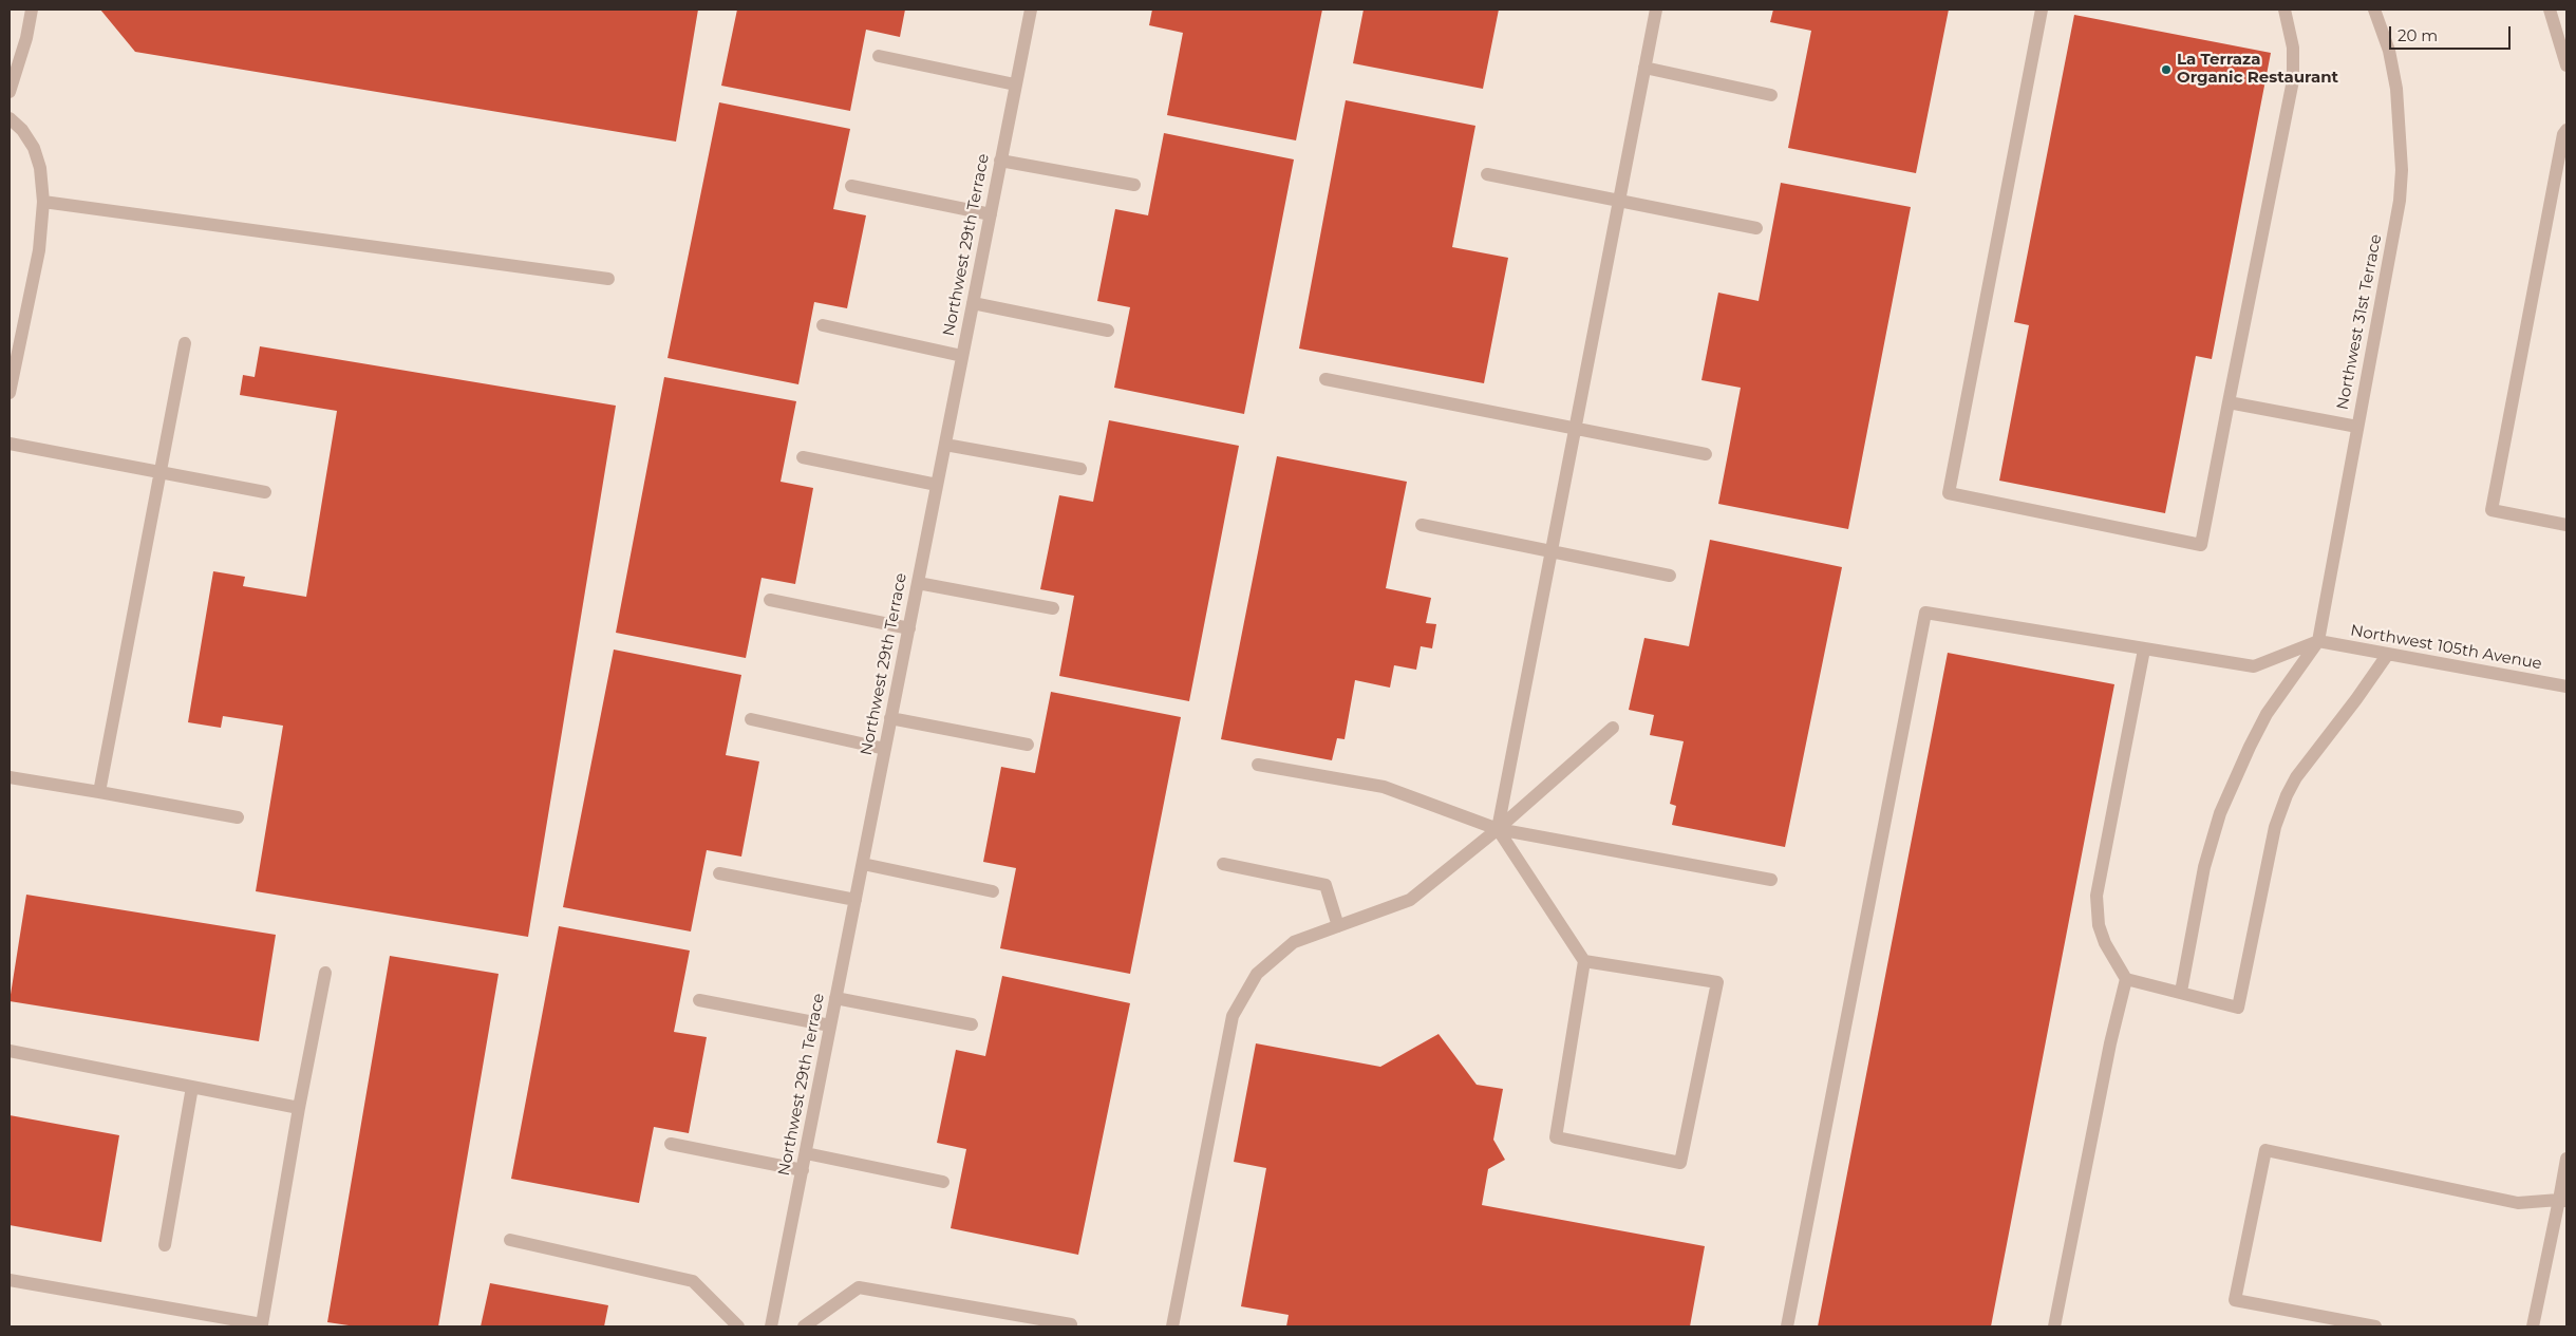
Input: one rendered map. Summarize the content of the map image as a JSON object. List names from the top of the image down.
{
  "streets": {
    "street": ["Northwest 29th Terrace", "Northwest 31st Terrace", "Northwest 105th Avenue"]
  },
  "crossings": [
    ["Northwest 31st Terrace", "Northwest 105th Avenue"]
  ],
  "places": ["La Terraza Organic Restaurant"],
  "scale_bar": "20 m"
}
